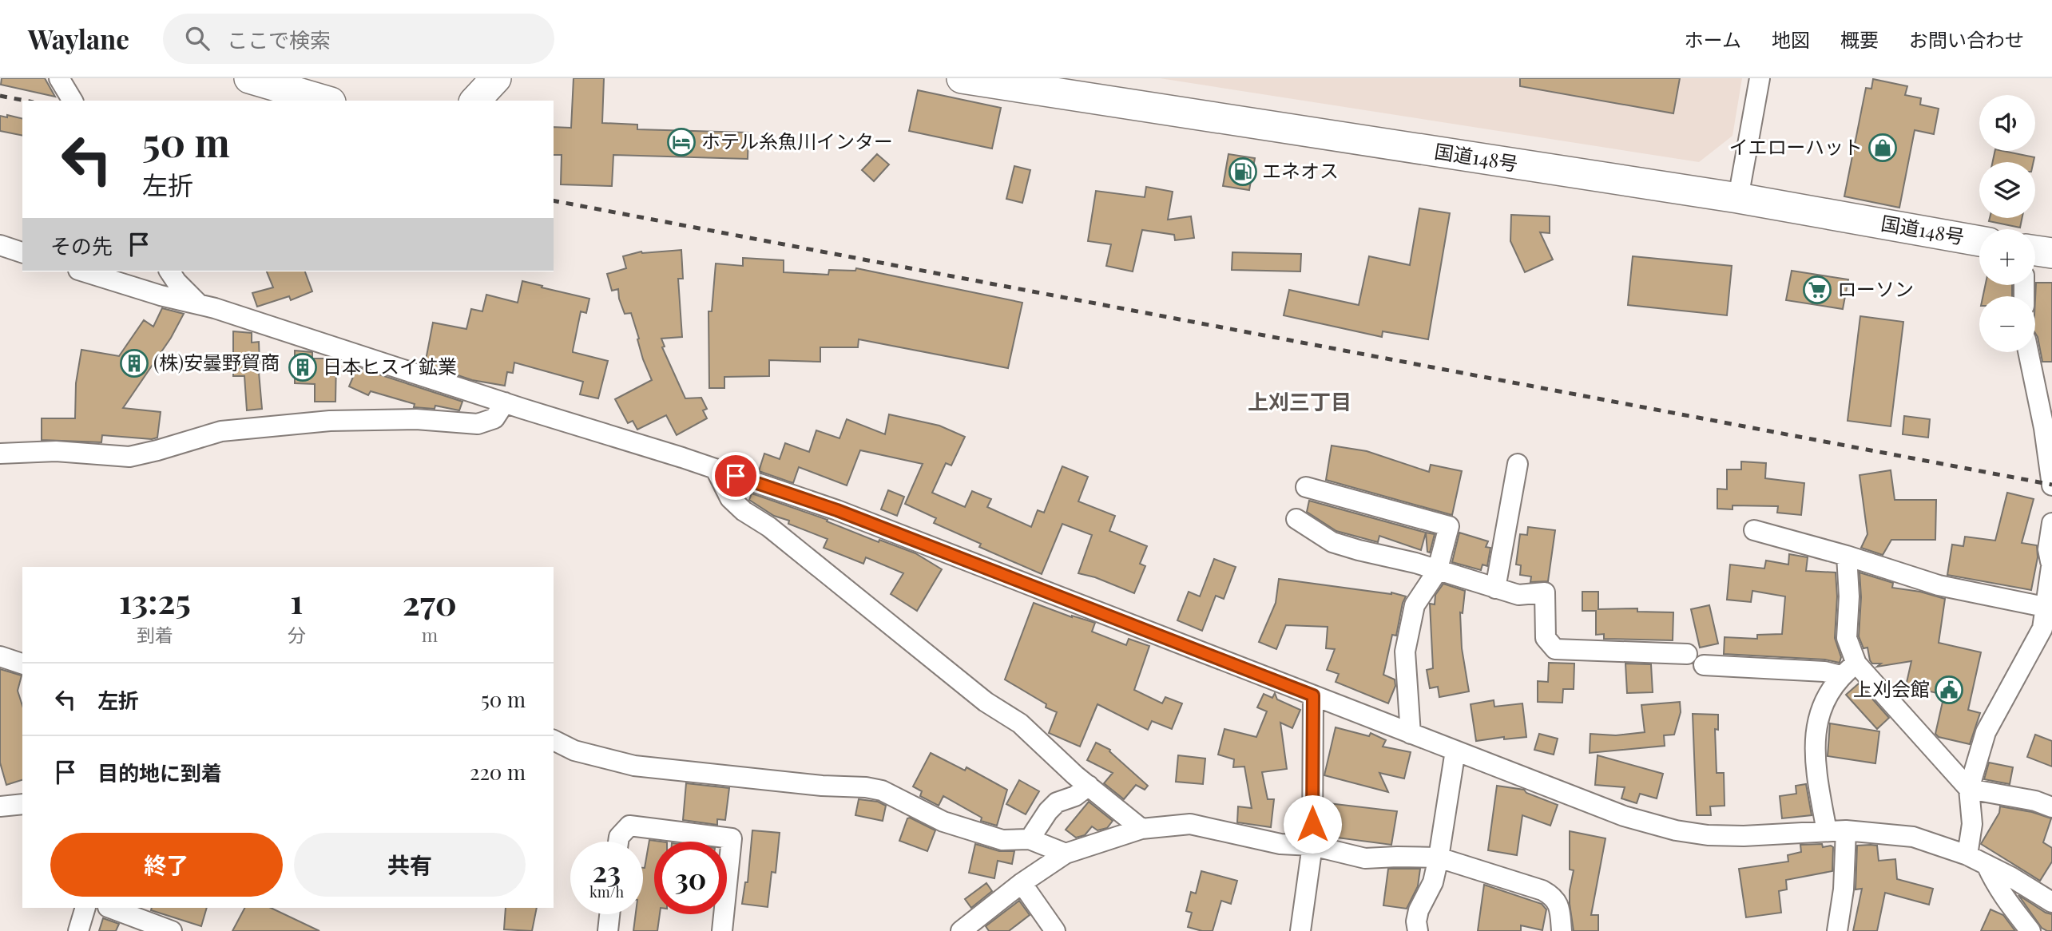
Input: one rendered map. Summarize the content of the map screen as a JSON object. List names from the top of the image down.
{
  "streets": {
    "highway": ["国道148号"]
  },
  "districts": ["上刈三丁目"],
  "places": {
    "hotel": ["ホテル糸魚川インター"],
    "shop": ["イエローハット"],
    "fuel station": ["エネオス"],
    "supermarket": ["ローソン"],
    "building": ["(株)安曇野貿商", "日本ヒスイ鉱業"],
    "public building": ["上刈会館"]
  },
  "page": {
    "header": "Waylane",
    "search": "ここで検索",
    "nav": [
      "ホーム",
      "地図",
      "概要",
      "お問い合わせ"
    ],
    "map_buttons": ["+", "−"],
    "turn": ["50 m", "左折"],
    "then": "その先",
    "eta": [
      "13:25",
      "到着",
      "1",
      "分",
      "270",
      "m"
    ],
    "list": [
      {
        "name": "左折",
        "value": "50 m"
      },
      {
        "name": "目的地に到着",
        "value": "220 m"
      }
    ],
    "buttons": ["終了", "共有"],
    "speed": "23 km/h",
    "limit": "30"
  }
}
